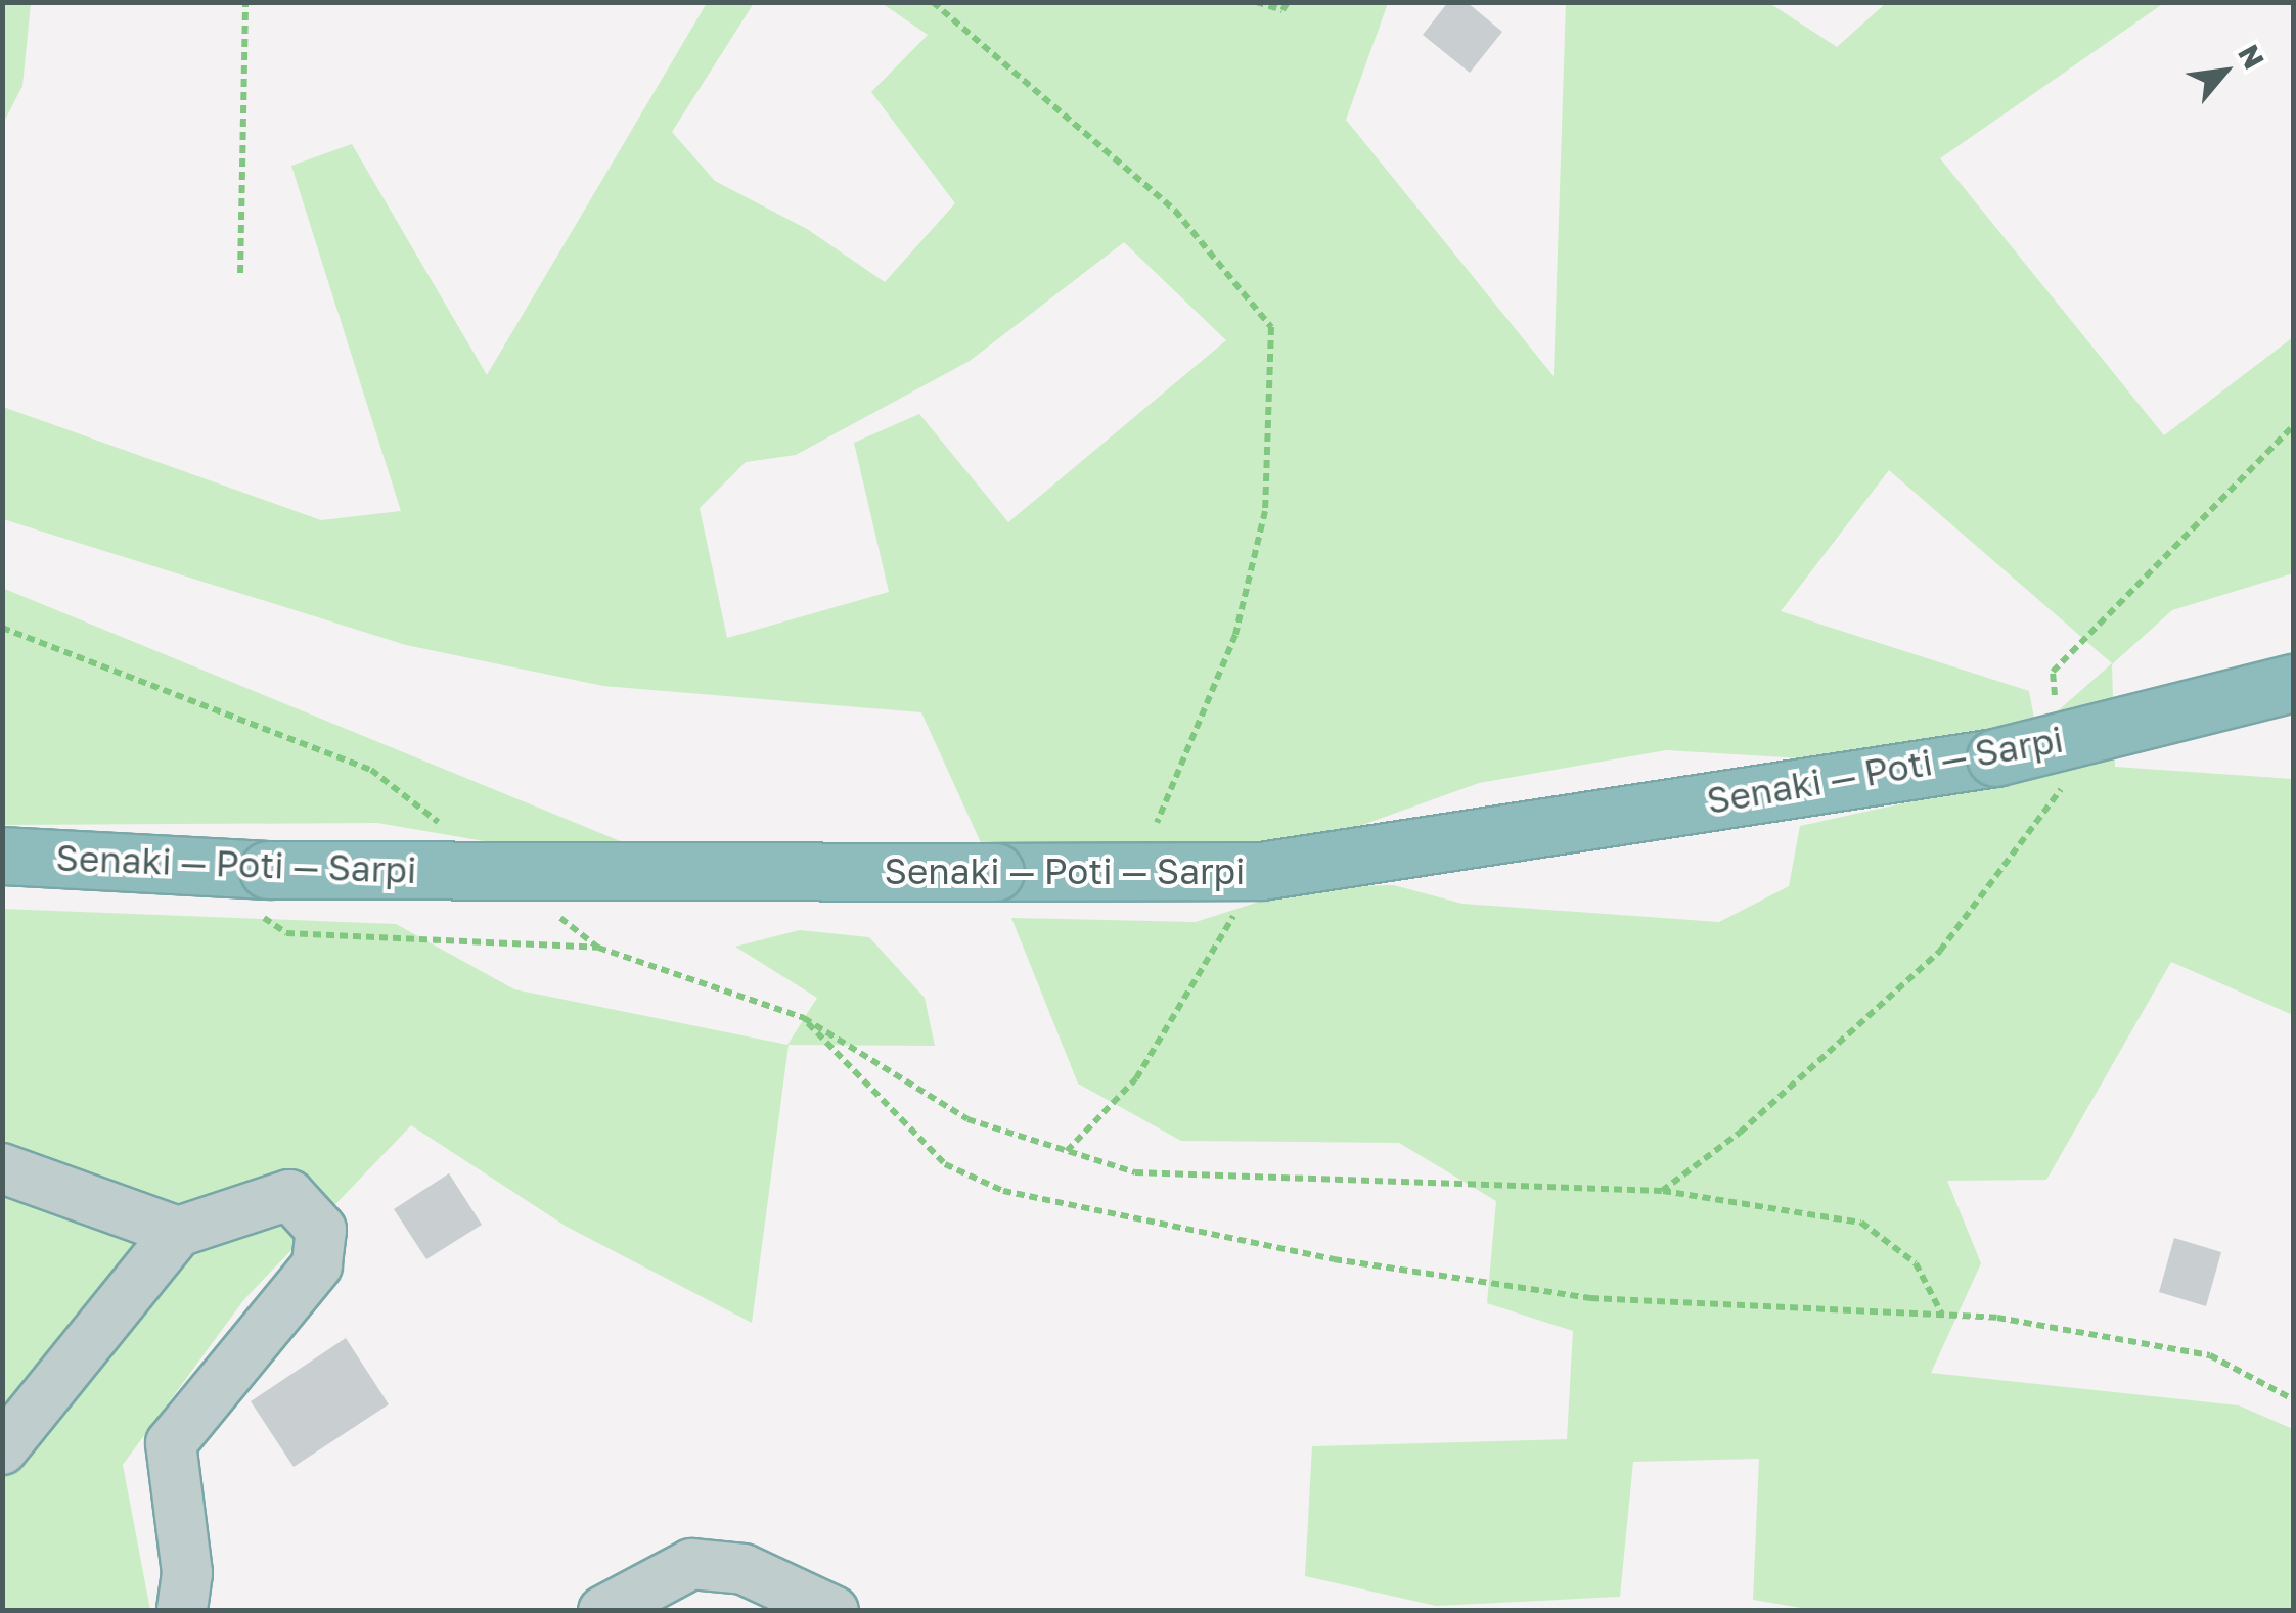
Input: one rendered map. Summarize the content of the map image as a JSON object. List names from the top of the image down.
{
  "streets": {
    "highway": ["Senaki — Poti — Sarpi"]
  },
  "north": "top right"
}
